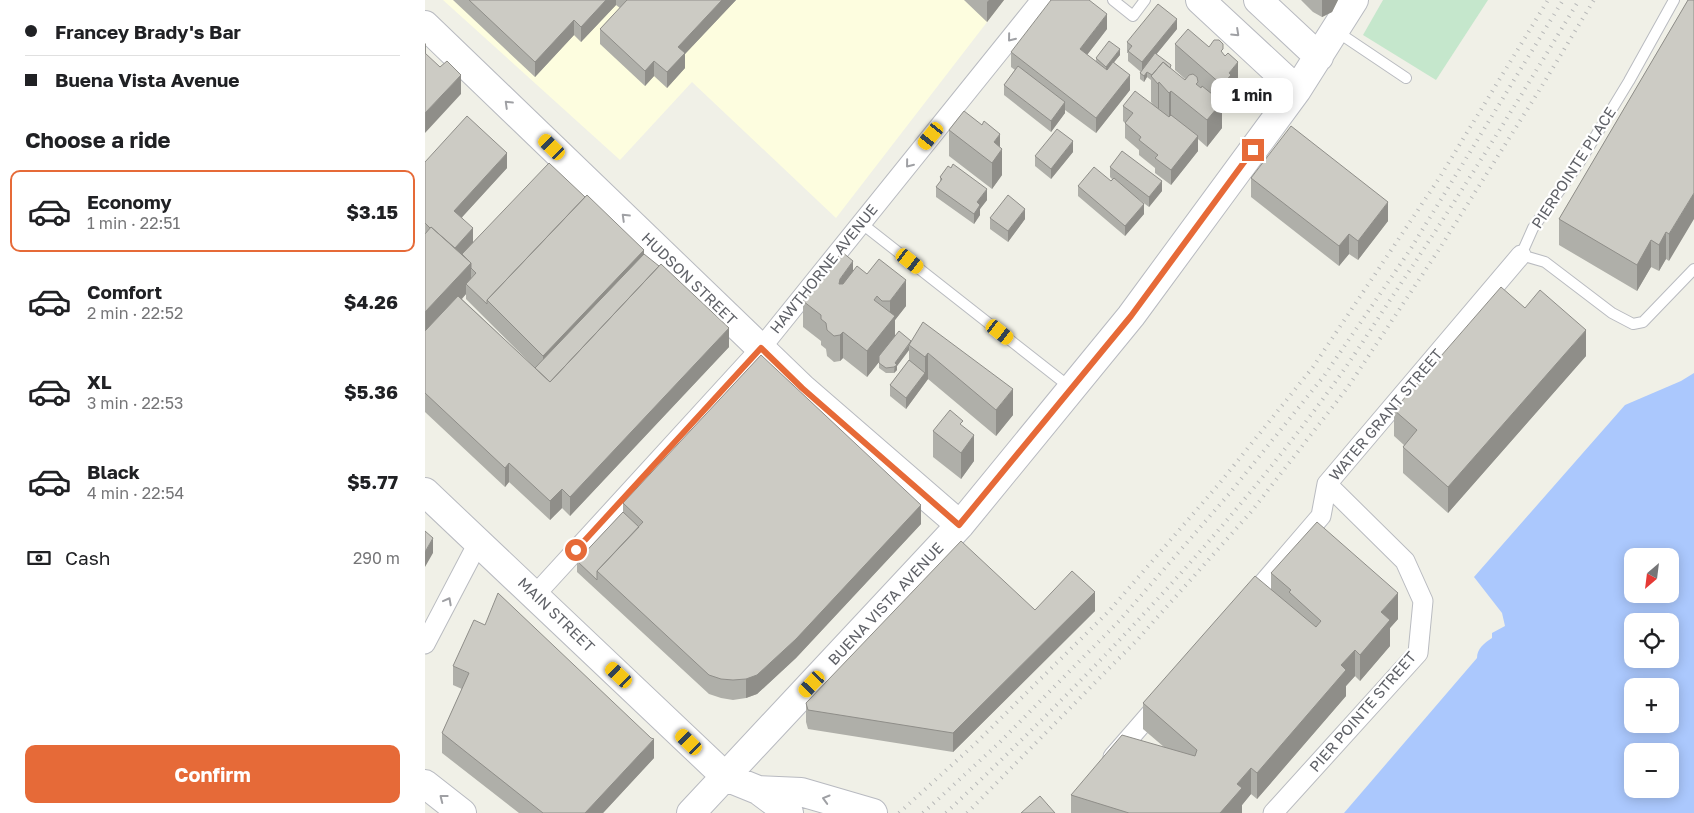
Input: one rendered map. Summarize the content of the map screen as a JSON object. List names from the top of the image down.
{
  "streets": {
    "street": [
      "HAWTHORNE AVENUE",
      "HUDSON STREET",
      "WATER GRANT STREET",
      "BUENA VISTA AVENUE",
      "MAIN STREET",
      "PIER POINTE STREET"
    ],
    "lane": ["PIERPOINTE PLACE"]
  },
  "crossings": [
    ["PIERPOINTE PLACE", "WATER GRANT STREET"],
    ["HAWTHORNE AVENUE", "HUDSON STREET"],
    ["HAWTHORNE AVENUE", "MAIN STREET"],
    ["HUDSON STREET", "BUENA VISTA AVENUE"],
    ["WATER GRANT STREET", "PIER POINTE STREET"],
    ["BUENA VISTA AVENUE", "MAIN STREET"]
  ],
  "one_way": ["HAWTHORNE AVENUE", "HUDSON STREET"],
  "north": "bottom left",
  "page": {
    "banner": ["Francey Brady's Bar", "Buena Vista Avenue"],
    "bubble": "1 min",
    "heading": "Choose a ride",
    "list": [
      {
        "name": "Economy",
        "note": "1 min · 22:51",
        "value": "$3.15"
      },
      {
        "name": "Comfort",
        "note": "2 min · 22:52",
        "value": "$4.26"
      },
      {
        "name": "XL",
        "note": "3 min · 22:53",
        "value": "$5.36"
      },
      {
        "name": "Black",
        "note": "4 min · 22:54",
        "value": "$5.77"
      }
    ],
    "pay": ["Cash", "290 m"],
    "map_buttons": ["+", "−"],
    "buttons": "Confirm"
  }
}
